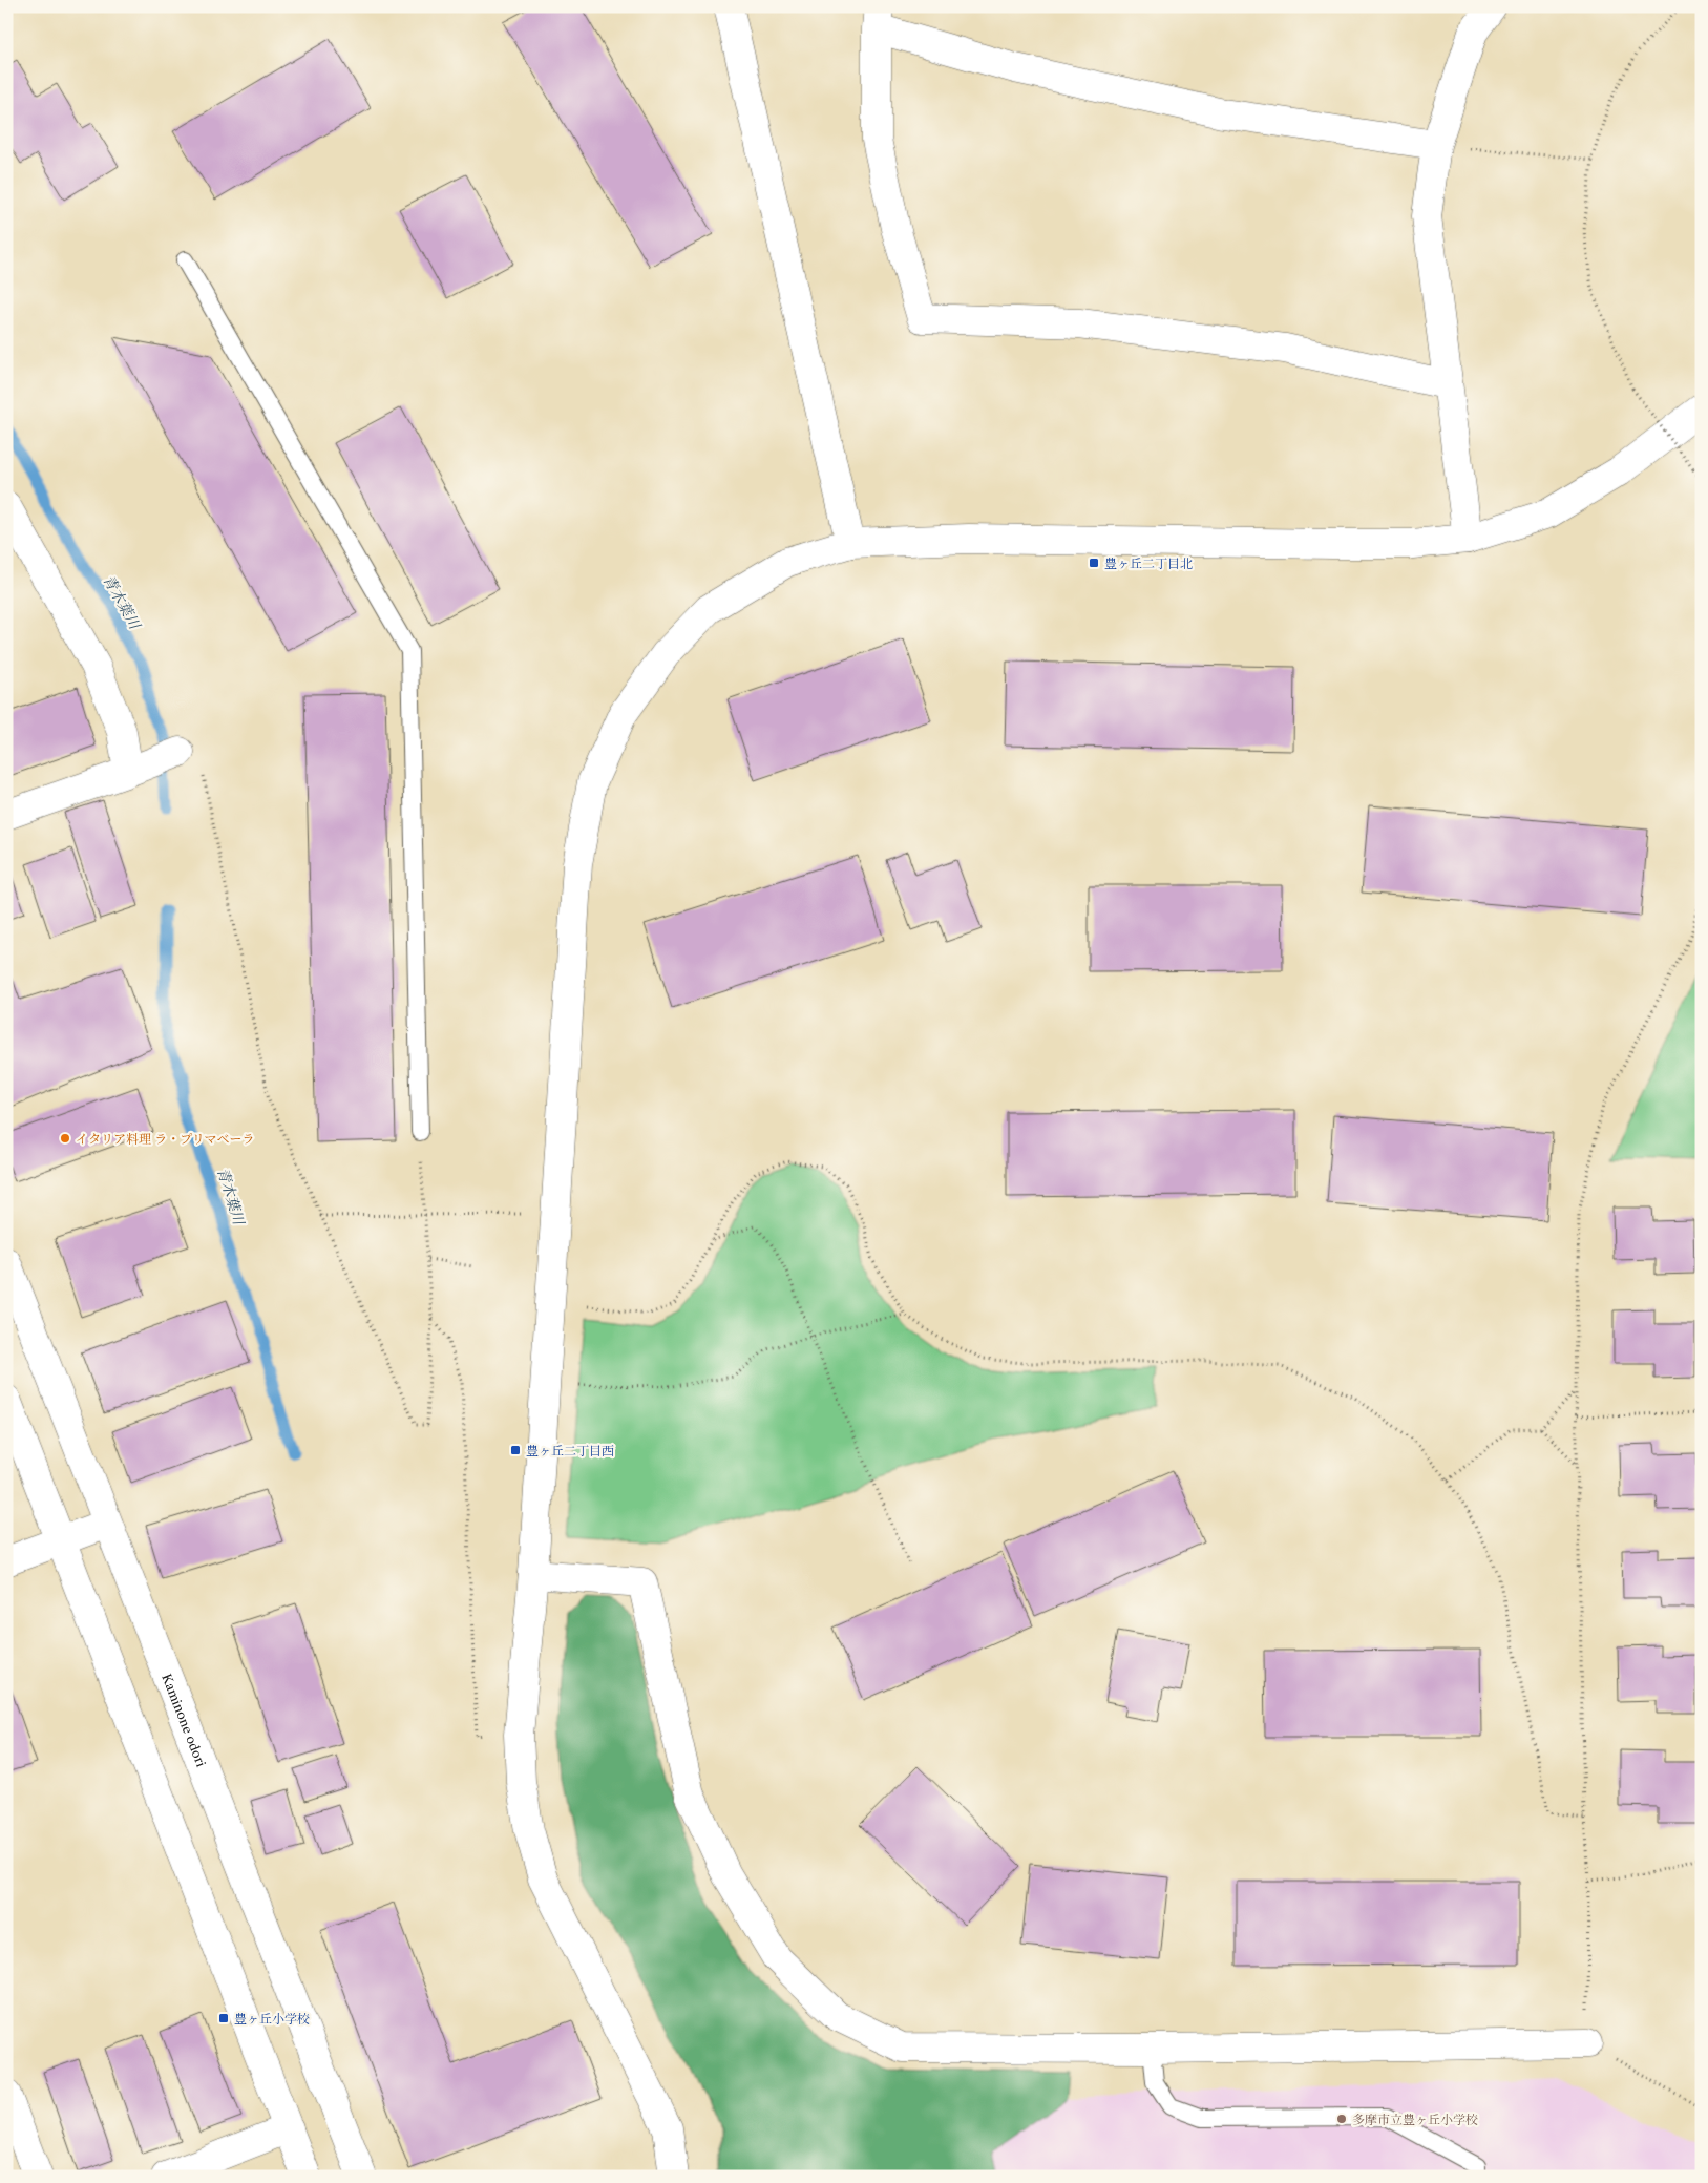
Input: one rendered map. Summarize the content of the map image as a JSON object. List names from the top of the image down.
{
  "streets": {
    "street": ["Kaminone odori"]
  },
  "water": ["青木葉川"],
  "places": {
    "transit": ["豊ヶ丘二丁目北", "豊ヶ丘二丁目西", "豊ヶ丘小学校"],
    "other": ["イタリア料理 ラ・プリマベーラ", "多摩市立豊ヶ丘小学校"]
  }
}
